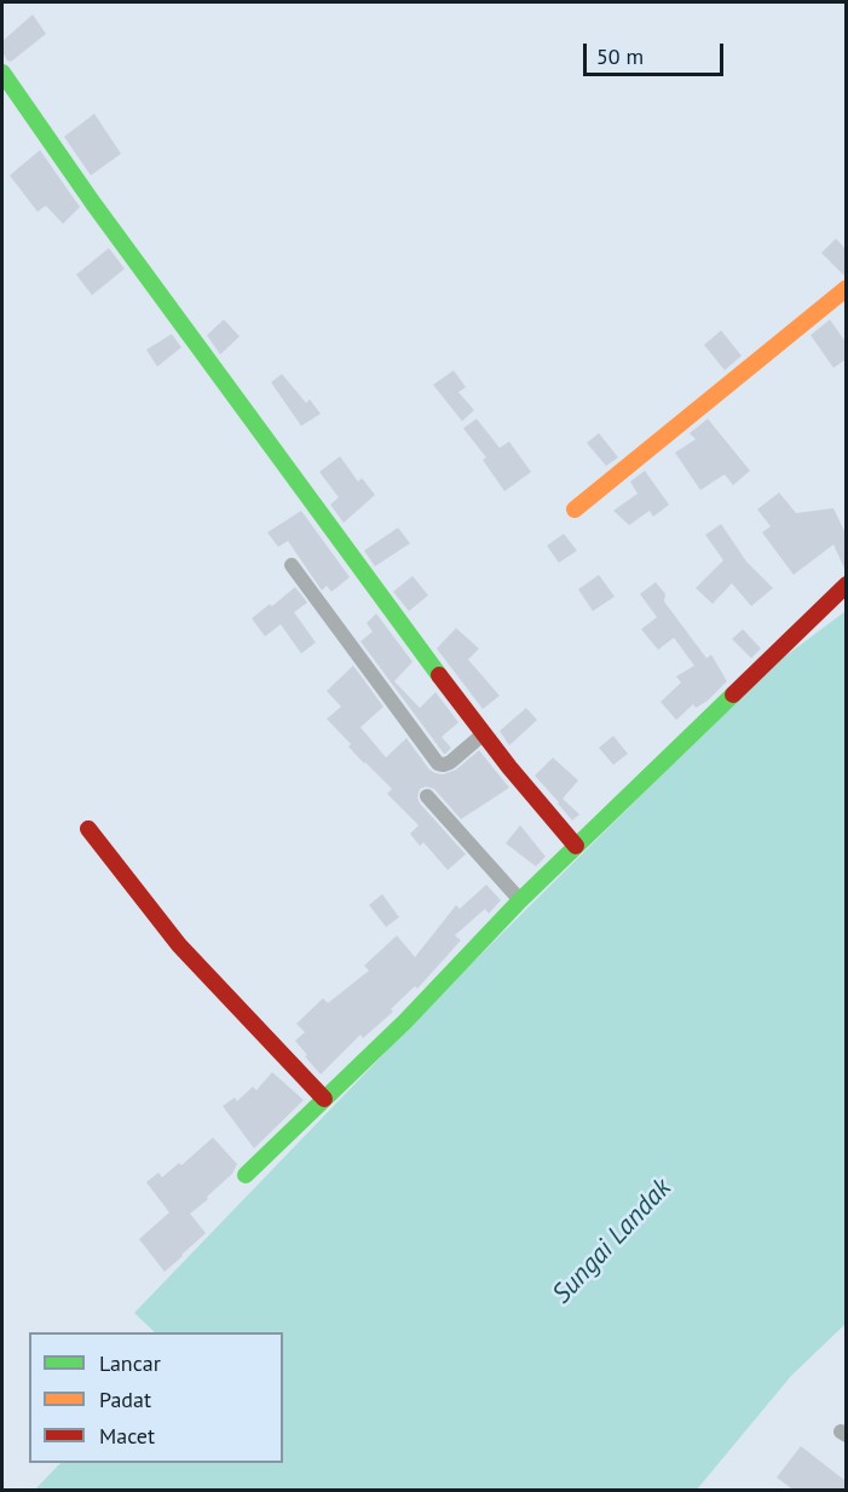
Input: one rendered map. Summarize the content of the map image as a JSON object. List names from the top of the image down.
{
  "water": ["Sungai Landak"],
  "legend": ["Lancar", "Padat", "Macet"],
  "scale_bar": "50 m"
}
